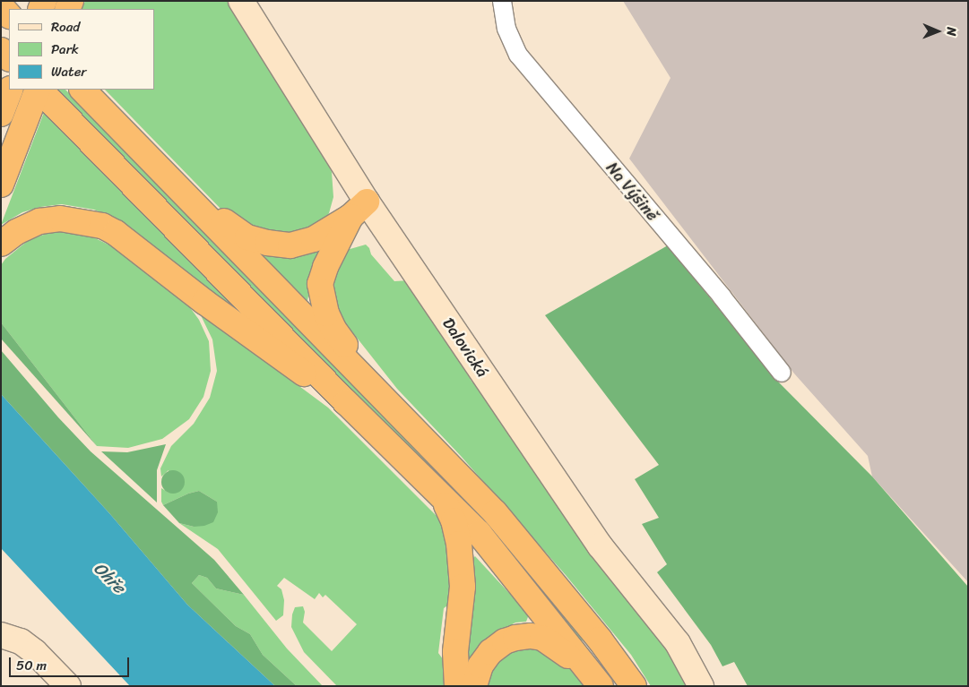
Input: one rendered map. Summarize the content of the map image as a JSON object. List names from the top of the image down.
{
  "streets": {
    "street": ["Na Výšině", "Dalovická"]
  },
  "water": ["Ohře"],
  "legend": ["Road", "Park", "Water"],
  "scale_bar": "50 m",
  "north": "right"
}
